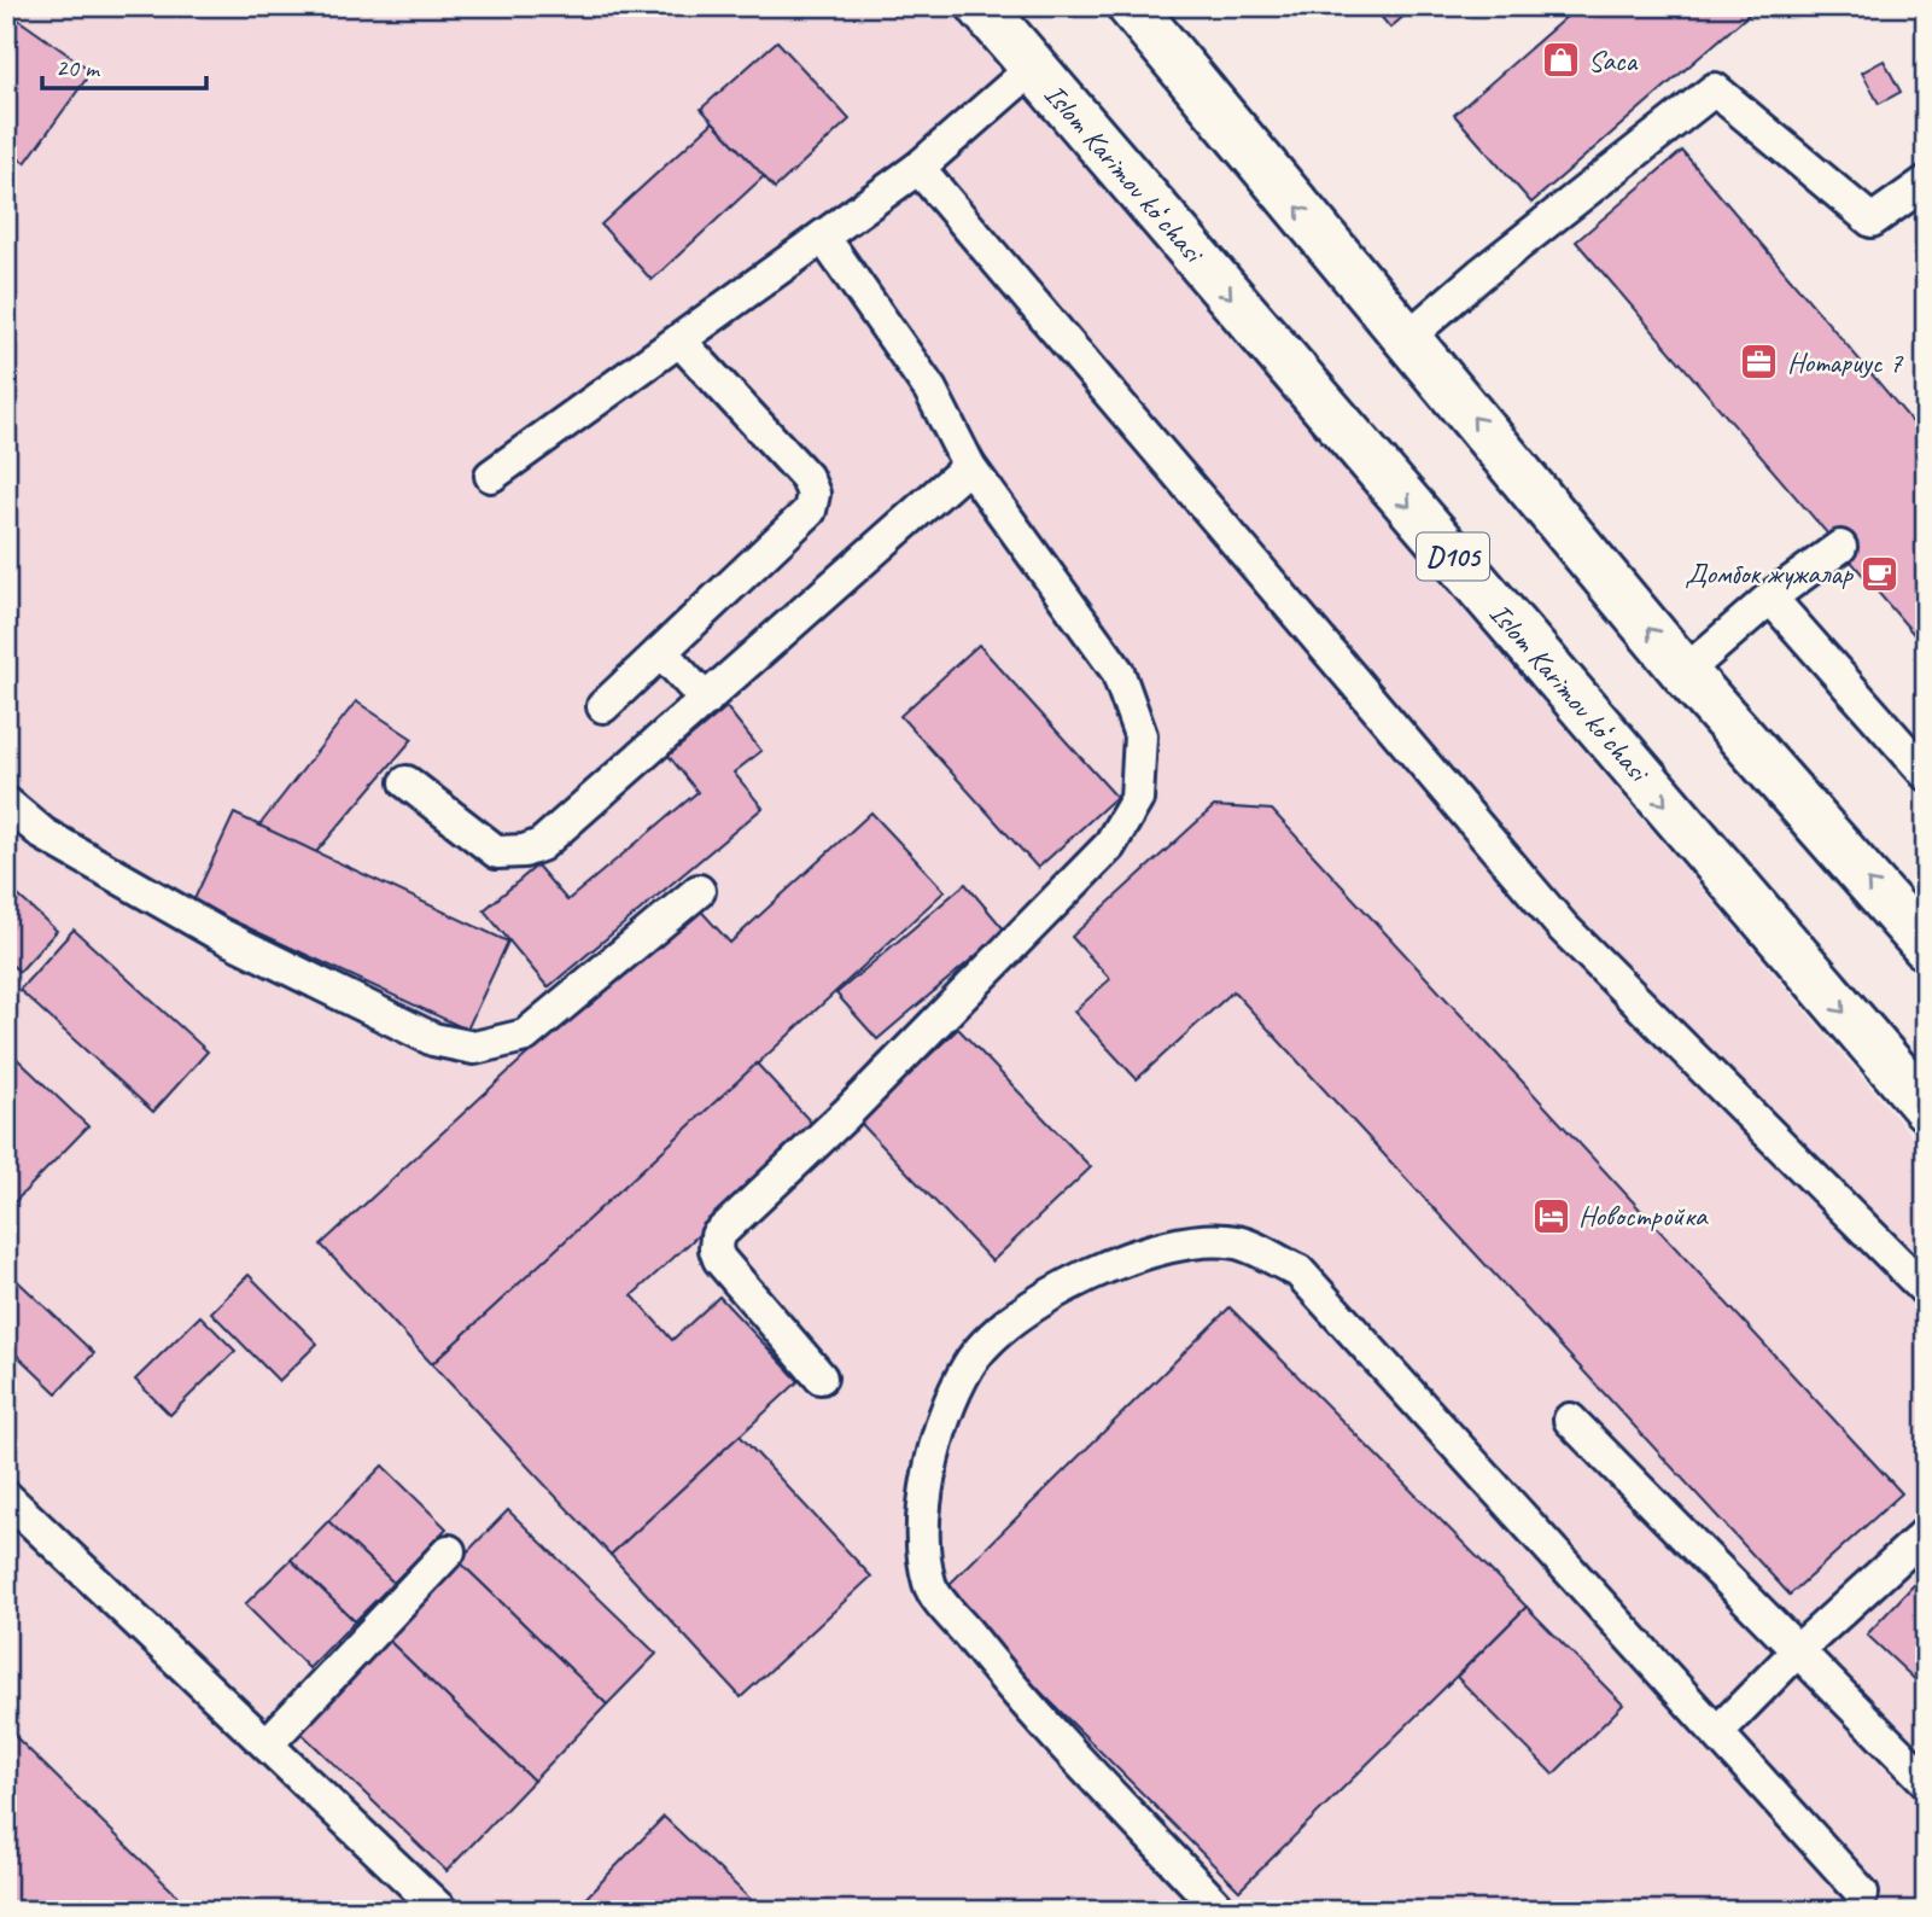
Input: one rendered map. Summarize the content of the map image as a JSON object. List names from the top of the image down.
{
  "streets": {
    "main road": ["Islom Karimov koʻchasi", "D105"]
  },
  "places": {
    "shop": ["Saca"],
    "office": ["Нотариус 7"],
    "cafe": ["Домбок жужалар"],
    "hotel": ["Новостройка"]
  },
  "scale_bar": "20 m"
}
